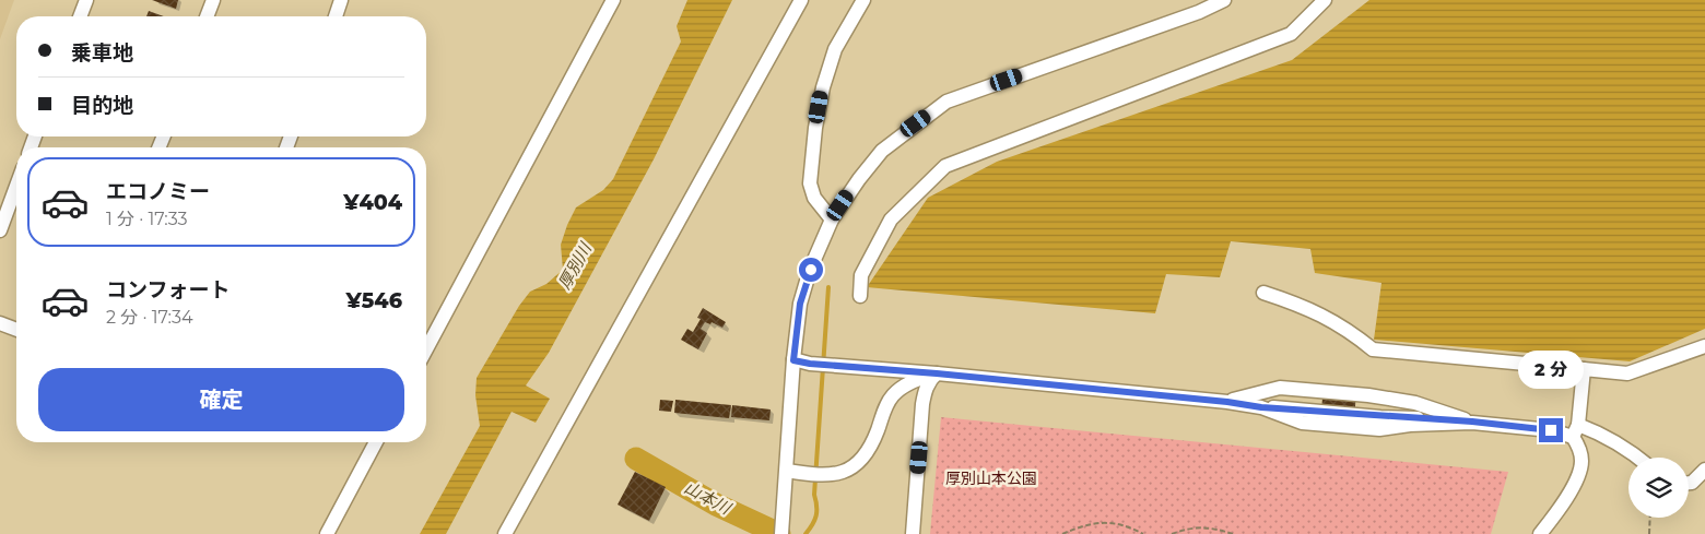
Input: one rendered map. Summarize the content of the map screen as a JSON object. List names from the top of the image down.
{
  "water": ["厚別川", "山本川"],
  "parks": ["厚別山本公園"],
  "page": {
    "banner": ["乗車地", "目的地"],
    "list": [
      {
        "name": "エコノミー",
        "note": "1 分 · 17:33",
        "value": "¥404"
      },
      {
        "name": "コンフォート",
        "note": "2 分 · 17:34",
        "value": "¥546"
      }
    ],
    "bubble": "2 分",
    "buttons": "確定"
  }
}
